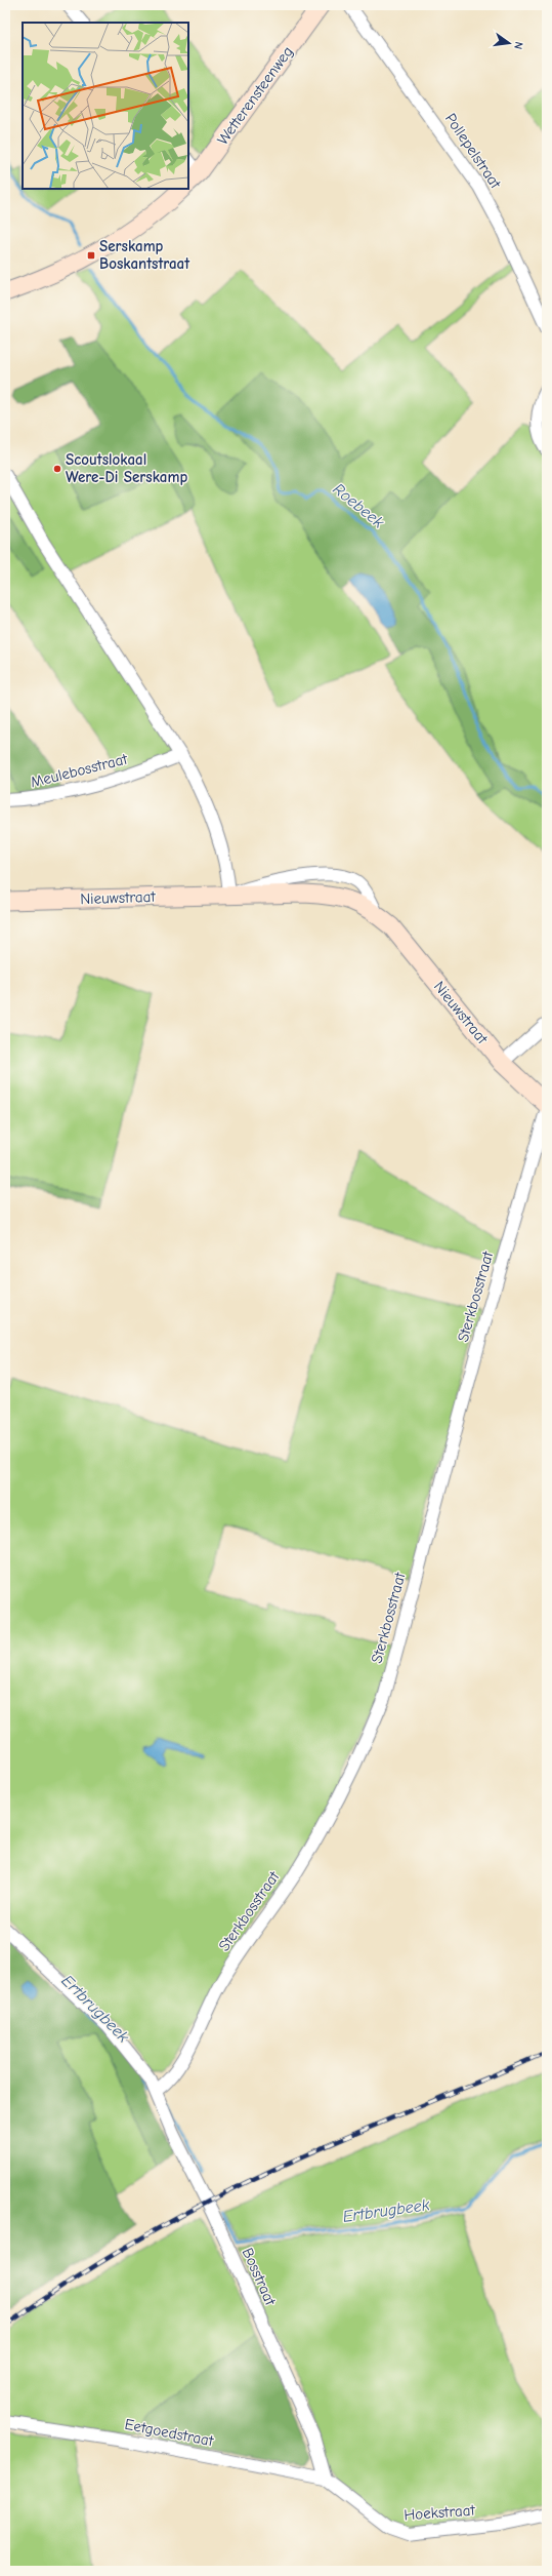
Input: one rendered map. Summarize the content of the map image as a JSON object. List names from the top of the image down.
{
  "streets": {
    "street": [
      "Wetterensteenweg",
      "Pollepelstraat",
      "Meulebosstraat",
      "Nieuwstraat",
      "Sterkbosstraat",
      "Bosstraat",
      "Eetgoedstraat",
      "Hoekstraat"
    ]
  },
  "crossings": [
    ["Sterkbosstraat", "Bosstraat"],
    ["Bosstraat", "Eetgoedstraat"],
    ["Bosstraat", "Hoekstraat"],
    ["Eetgoedstraat", "Hoekstraat"]
  ],
  "water": ["Roebeek", "Ertbrugbeek"],
  "places": {
    "transit": ["Serskamp Boskantstraat"],
    "other": ["Scoutslokaal Were-Di Serskamp"]
  },
  "north": "right"
}
